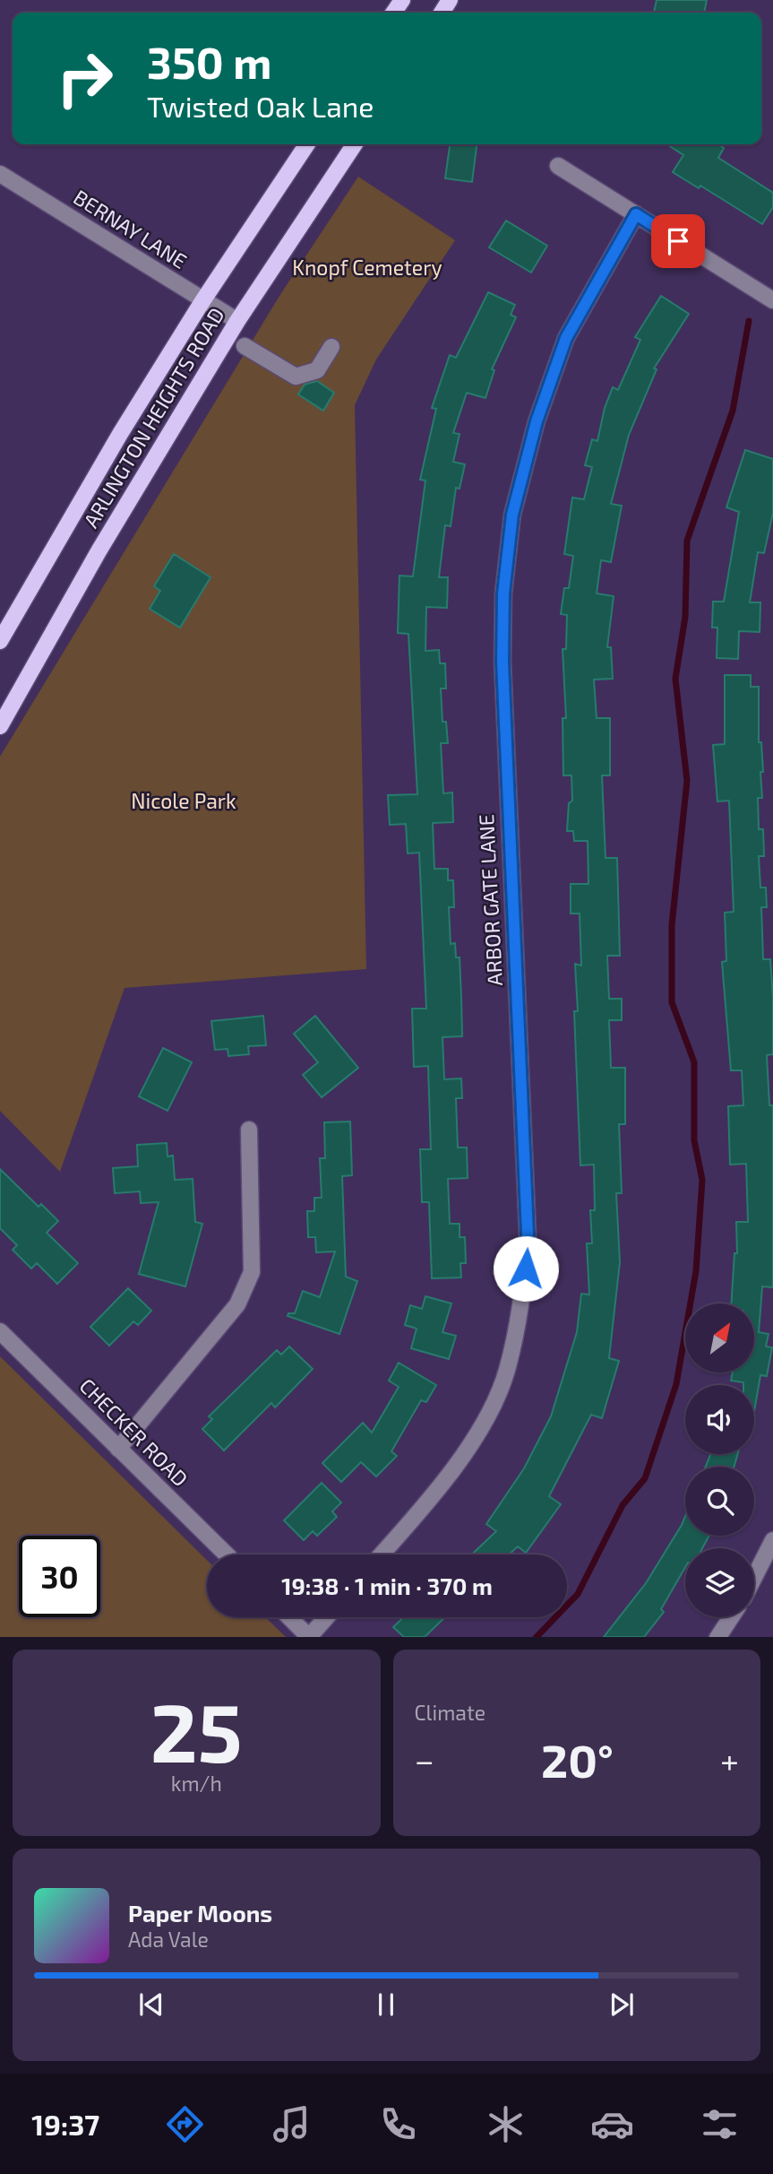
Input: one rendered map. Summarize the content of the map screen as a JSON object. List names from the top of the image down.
{
  "streets": {
    "main road": ["ARLINGTON HEIGHTS ROAD"],
    "street": ["BERNAY LANE", "ARBOR GATE LANE", "CHECKER ROAD"]
  },
  "crossings": [
    ["BERNAY LANE", "ARLINGTON HEIGHTS ROAD"]
  ],
  "parks": ["Knopf Cemetery", "Nicole Park"],
  "north": "top right",
  "page": {
    "turn": ["350 m", "Twisted Oak Lane"],
    "limit": "30",
    "trip": "19:38 · 1 min · 370 m",
    "tile": [
      ["25", "km/h"],
      "Climate"
    ],
    "heat": ["−", "20°", "+"],
    "song": ["Paper Moons", "Ada Vale"],
    "tabs": "19:37"
  }
}
